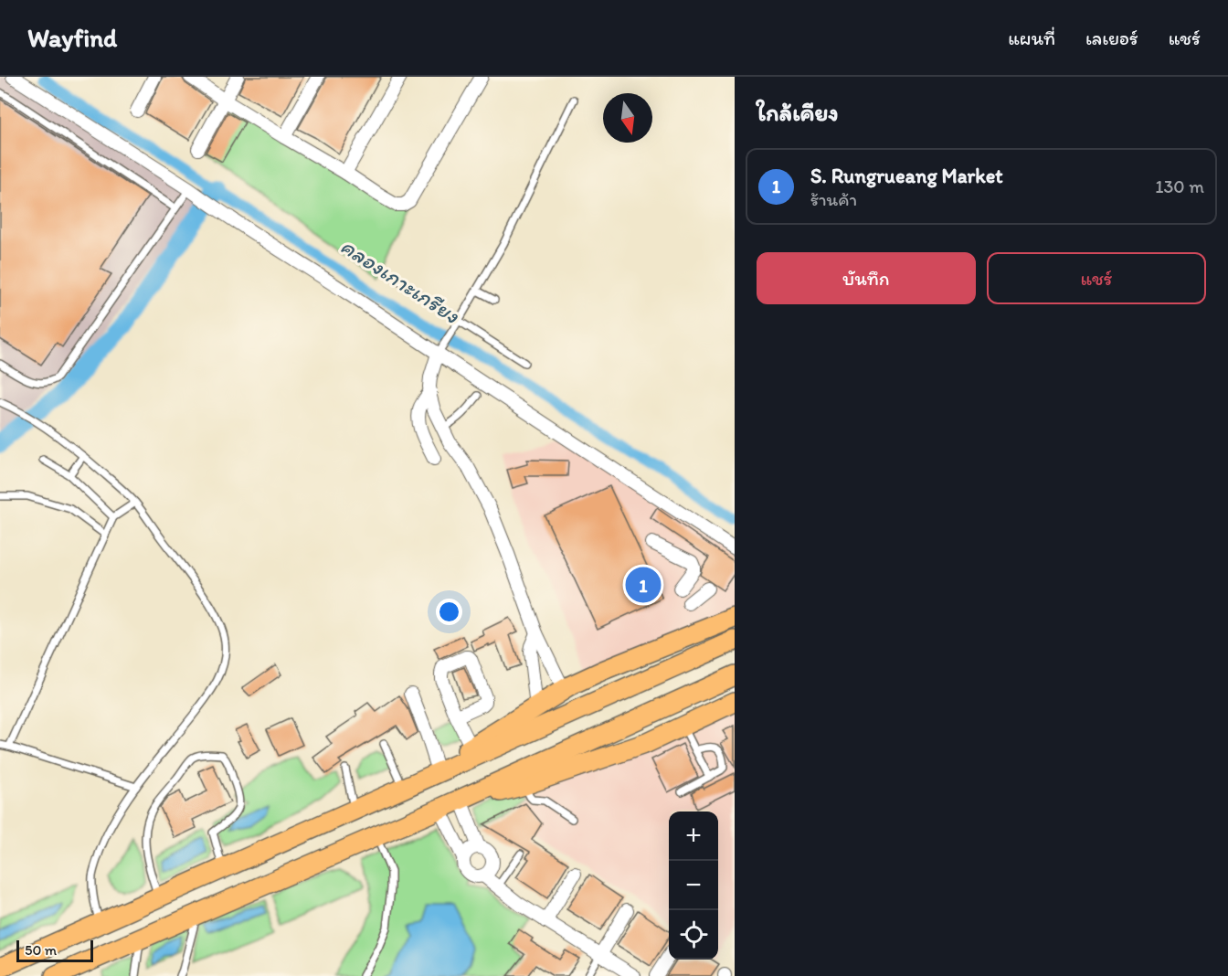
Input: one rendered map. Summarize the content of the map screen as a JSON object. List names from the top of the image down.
{
  "water": ["คลองเกาะเกรียง"],
  "scale_bar": "50 m",
  "north": "bottom",
  "page": {
    "header": "Wayfind",
    "nav": ["แผนที่", "เลเยอร์", "แชร์"],
    "heading": "ใกล้เคียง",
    "list": [
      {
        "mark": "1",
        "name": "S. Rungrueang Market",
        "note": "ร้านค้า",
        "value": "130 m"
      }
    ],
    "buttons": ["บันทึก", "แชร์"],
    "pins": "1",
    "map_buttons": ["+", "−"],
    "scale": "50 m"
  }
}
